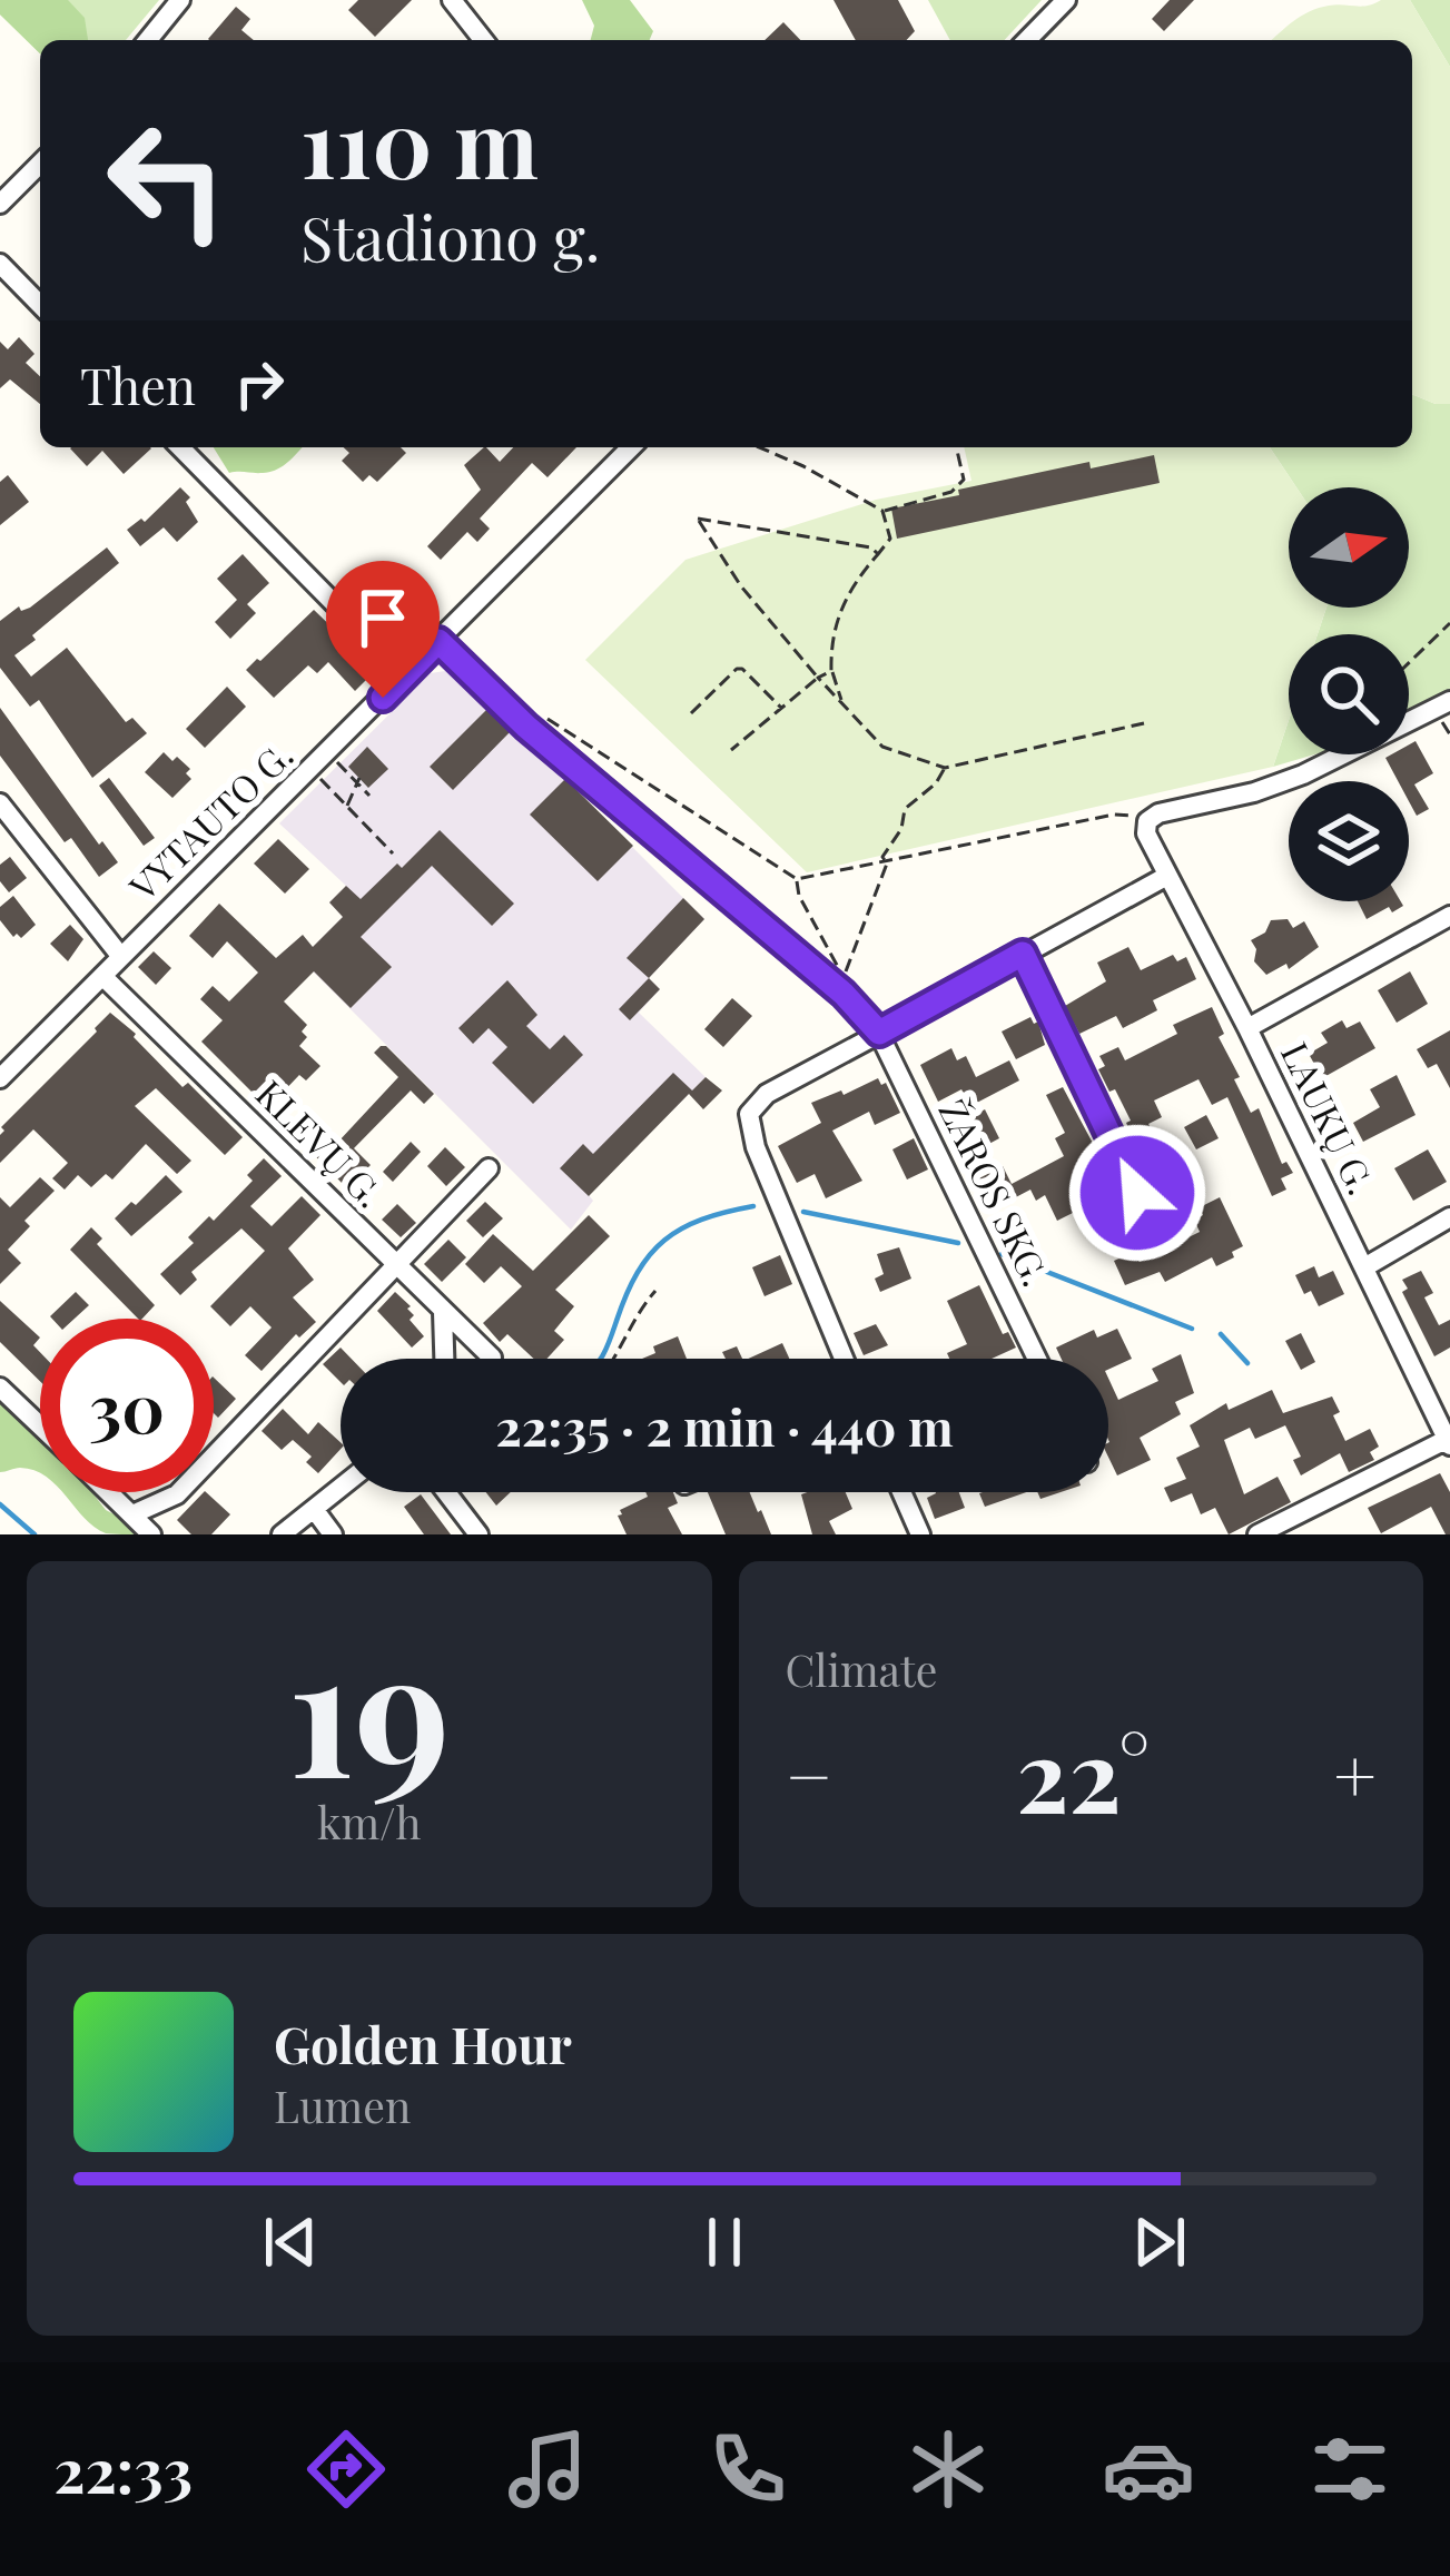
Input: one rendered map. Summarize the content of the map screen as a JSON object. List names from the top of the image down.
{
  "streets": {
    "street": [
      "VYTAUTO G.",
      "LAUKŲ G.",
      "KLEVŲ G.",
      "ŽAROS SKG."
    ]
  },
  "crossings": [
    ["VYTAUTO G.", "KLEVŲ G."],
    ["VYTAUTO G.", "ŽAROS SKG."]
  ],
  "north": "right",
  "page": {
    "turn": ["110 m", "Stadiono g."],
    "then": "Then",
    "limit": "30",
    "trip": "22:35 · 2 min · 440 m",
    "tile": [
      ["19", "km/h"],
      "Climate"
    ],
    "heat": ["−", "22°", "+"],
    "song": ["Golden Hour", "Lumen"],
    "tabs": "22:33"
  }
}
